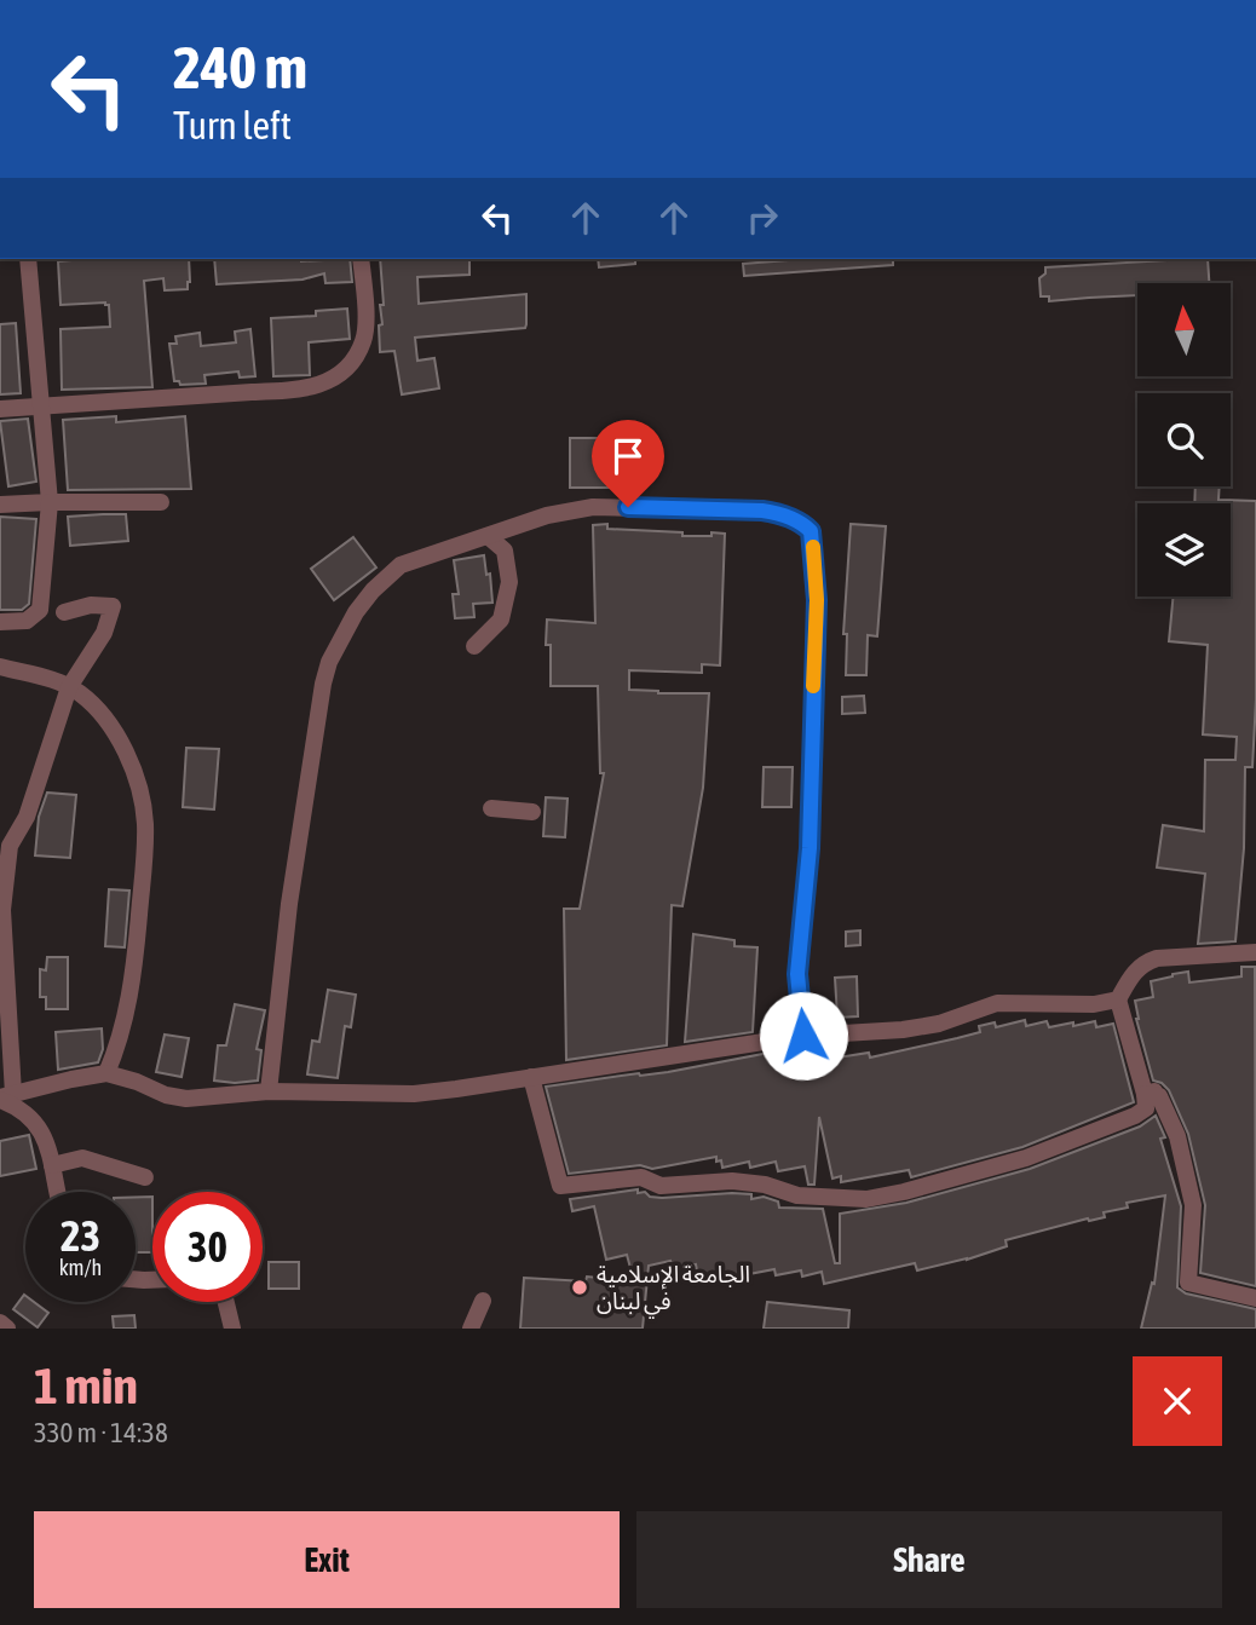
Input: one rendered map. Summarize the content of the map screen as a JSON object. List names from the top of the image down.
{
  "places": ["الجامعة الإسلامية في لبنان"],
  "north": "top",
  "page": {
    "turn": ["240 m", "Turn left"],
    "speed": "23 km/h",
    "limit": "30",
    "heading": ["1 min", "330 m · 14:38"],
    "buttons": ["Exit", "Share"]
  }
}
